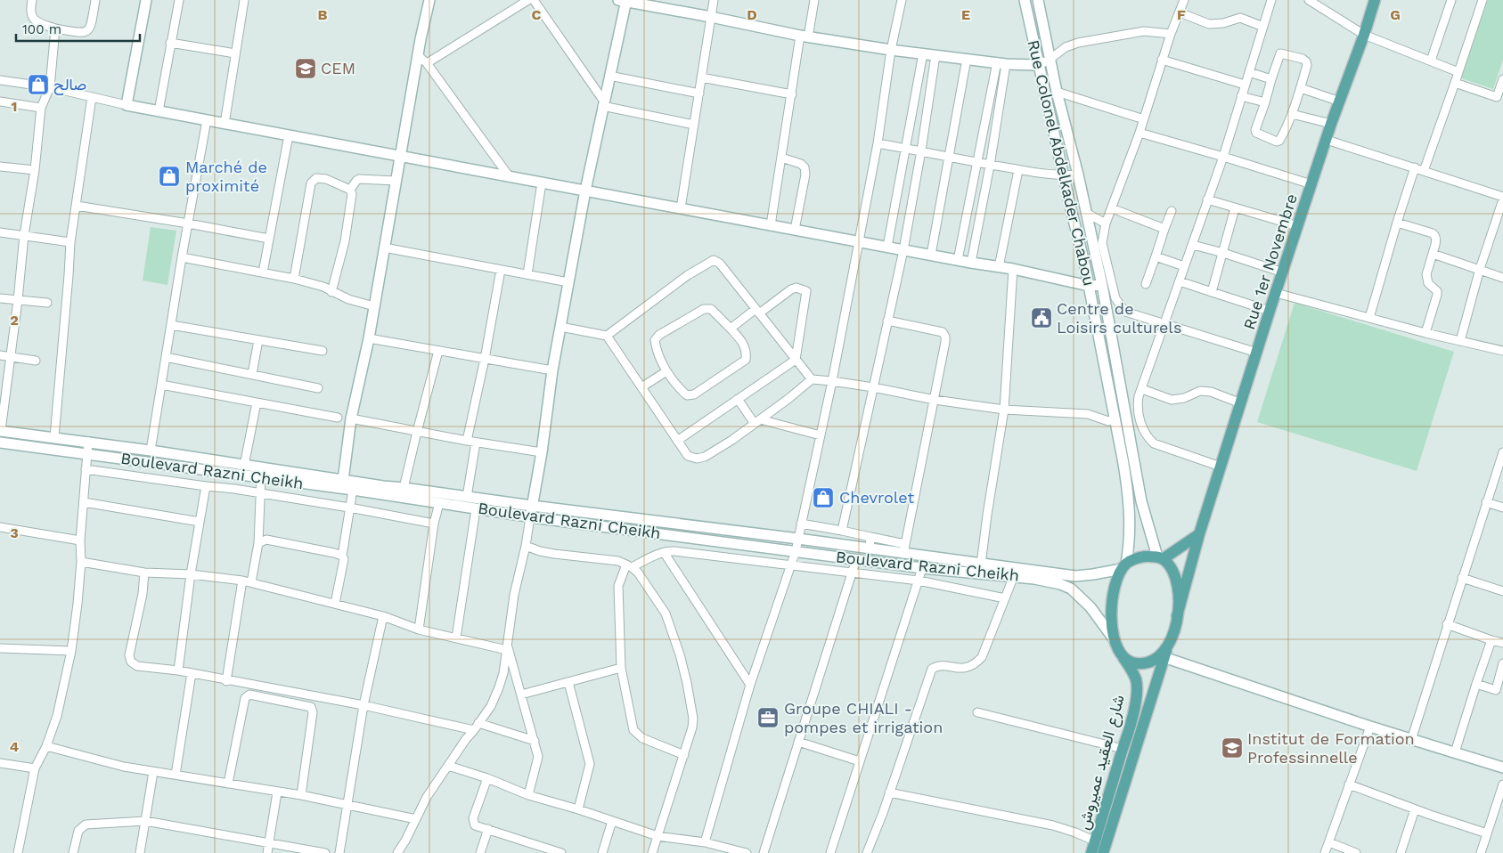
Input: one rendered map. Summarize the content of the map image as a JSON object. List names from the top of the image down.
{
  "streets": {
    "main road": [
      "Rue Colonel Abdelkader Chabou",
      "Rue 1er Novembre",
      "Boulevard Razni Cheikh",
      "شارع العقيد عميروش"
    ]
  },
  "crossings": [
    ["Rue Colonel Abdelkader Chabou", "Rue 1er Novembre"],
    ["Rue Colonel Abdelkader Chabou", "Boulevard Razni Cheikh"],
    ["Rue Colonel Abdelkader Chabou", "شارع العقيد عميروش"],
    ["Rue 1er Novembre", "Boulevard Razni Cheikh"],
    ["Rue 1er Novembre", "شارع العقيد عميروش"],
    ["Boulevard Razni Cheikh", "شارع العقيد عميروش"]
  ],
  "places": {
    "school or university": ["CEM", "Institut de Formation Professinnelle"],
    "shop": ["صالح", "Marché de proximité", "Chevrolet"],
    "public building": ["Centre de Loisirs culturels"],
    "office": ["Groupe CHIALI - pompes et irrigation"]
  },
  "scale_bar": "100 m",
  "grid": {
    "columns": [
      "B",
      "C",
      "D",
      "E",
      "F",
      "G"
    ],
    "rows": [
      "1",
      "2",
      "3",
      "4"
    ]
  }
}
